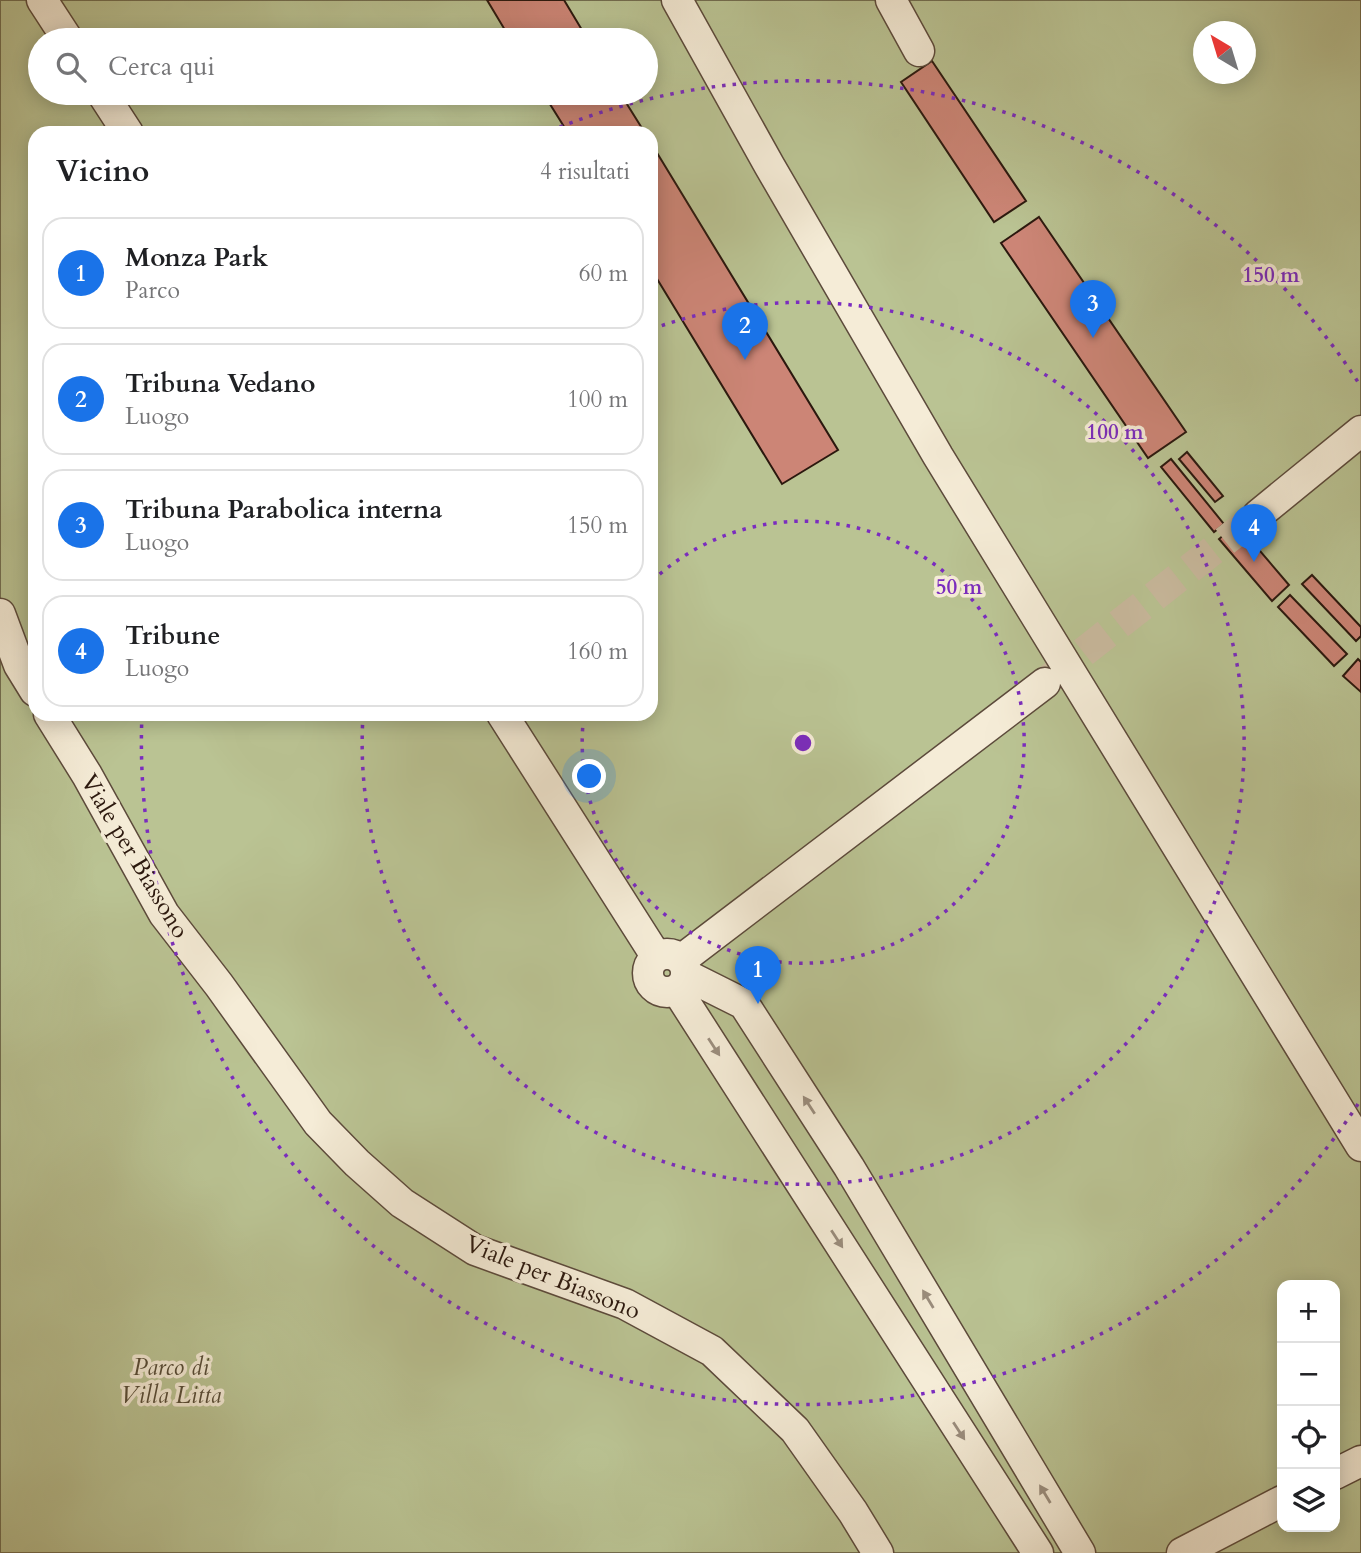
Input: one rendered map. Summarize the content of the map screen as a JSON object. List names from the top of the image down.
{
  "streets": {
    "lane": ["Viale per Biassono"]
  },
  "parks": ["Parco di Villa Litta"],
  "north": "top left",
  "page": {
    "search": "Cerca qui",
    "heading": ["Vicino", "4 risultati"],
    "list": [
      {
        "mark": "1",
        "name": "Monza Park",
        "note": "Parco",
        "value": "60 m"
      },
      {
        "mark": "2",
        "name": "Tribuna Vedano",
        "note": "Luogo",
        "value": "100 m"
      },
      {
        "mark": "3",
        "name": "Tribuna Parabolica interna",
        "note": "Luogo",
        "value": "150 m"
      },
      {
        "mark": "4",
        "name": "Tribune",
        "note": "Luogo",
        "value": "160 m"
      }
    ],
    "pins": [
      "3",
      "2",
      "4",
      "1"
    ],
    "map_buttons": ["+", "−"]
  },
  "rings": ["150 m", "100 m", "50 m"]
}
